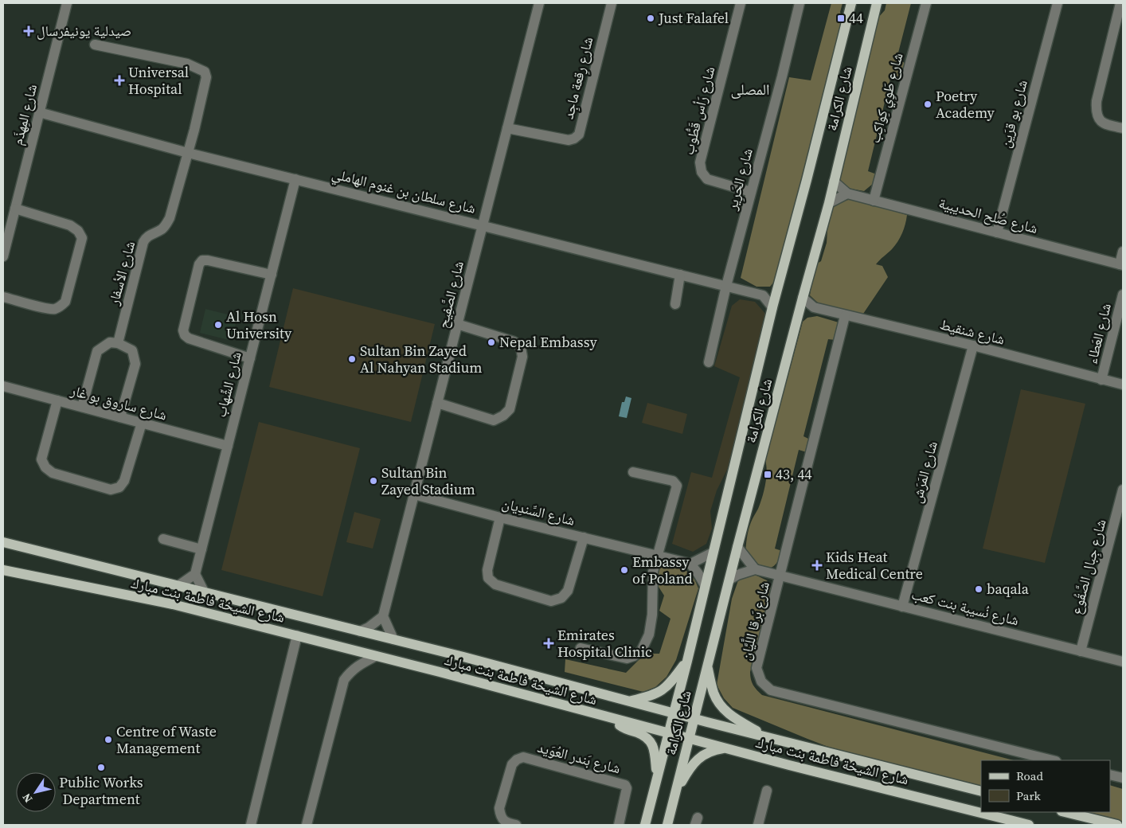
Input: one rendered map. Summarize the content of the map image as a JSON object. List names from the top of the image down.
{
  "streets": {
    "main road": ["شارع الكرامة", "شارع الشيخة فاطمة بنت مبارك"],
    "street": [
      "شارع رِقعة ماجِد",
      "شارع طَوِي كِواكِب",
      "شارع رَأس قَطُّوب",
      "شارع بو قرَين",
      "شارع المِهذَم",
      "شارع الحَرِير",
      "شارع سلطان بن غنوم الهاملي",
      "شارع صُلح الحديبية",
      "شارع الأسفار",
      "شارع الصَّفِيح",
      "شارع شنقيط",
      "شارع العَطاء",
      "شارع الشِّهاب",
      "شارع ساروق بو غار",
      "شارع المَرَش",
      "شارع السِّندِيان",
      "شارع جِبال الصَّقُوع",
      "شارع نُسيبة بنت كعب",
      "شارع بَرقا اللَّيَّان",
      "شارع بَندر العُوَيد"
    ]
  },
  "crossings": [
    ["شارع رِقعة ماجِد", "شارع الصَّفِيح"],
    ["شارع طَوِي كِواكِب", "شارع صُلح الحديبية"],
    ["شارع الكرامة", "شارع صُلح الحديبية"],
    ["شارع الكرامة", "شارع شنقيط"],
    ["شارع الكرامة", "شارع الشيخة فاطمة بنت مبارك"],
    ["شارع الكرامة", "شارع نُسيبة بنت كعب"],
    ["شارع رَأس قَطُّوب", "شارع الحَرِير"],
    ["شارع بو قرَين", "شارع صُلح الحديبية"],
    ["شارع المِهذَم", "شارع سلطان بن غنوم الهاملي"],
    ["شارع الحَرِير", "شارع سلطان بن غنوم الهاملي"],
    ["شارع سلطان بن غنوم الهاملي", "شارع الأسفار"],
    ["شارع سلطان بن غنوم الهاملي", "شارع الصَّفِيح"],
    ["شارع سلطان بن غنوم الهاملي", "شارع الشِّهاب"],
    ["شارع الصَّفِيح", "شارع السِّندِيان"],
    ["شارع شنقيط", "شارع العَطاء"],
    ["شارع شنقيط", "شارع المَرَش"],
    ["شارع شنقيط", "شارع بَرقا اللَّيَّان"],
    ["شارع الشِّهاب", "شارع ساروق بو غار"],
    ["شارع المَرَش", "شارع نُسيبة بنت كعب"],
    ["شارع جِبال الصَّقُوع", "شارع نُسيبة بنت كعب"],
    ["شارع نُسيبة بنت كعب", "شارع بَرقا اللَّيَّان"]
  ],
  "districts": ["المصلى"],
  "places": {
    "other": [
      "Just Falafel",
      "Poetry Academy",
      "Al Hosn University",
      "Nepal Embassy",
      "Sultan Bin Zayed Al Nahyan Stadium",
      "Sultan Bin Zayed Stadium",
      "Embassy of Poland",
      "baqala",
      "Centre of Waste Management",
      "Public Works Department"
    ],
    "transit": ["44", "43, 44"],
    "health": [
      "صيدلية يونيفرسال",
      "Universal Hospital",
      "Kids Heat Medical Centre",
      "Emirates Hospital Clinic"
    ]
  },
  "legend": ["Road", "Park"],
  "north": "bottom left"
}
